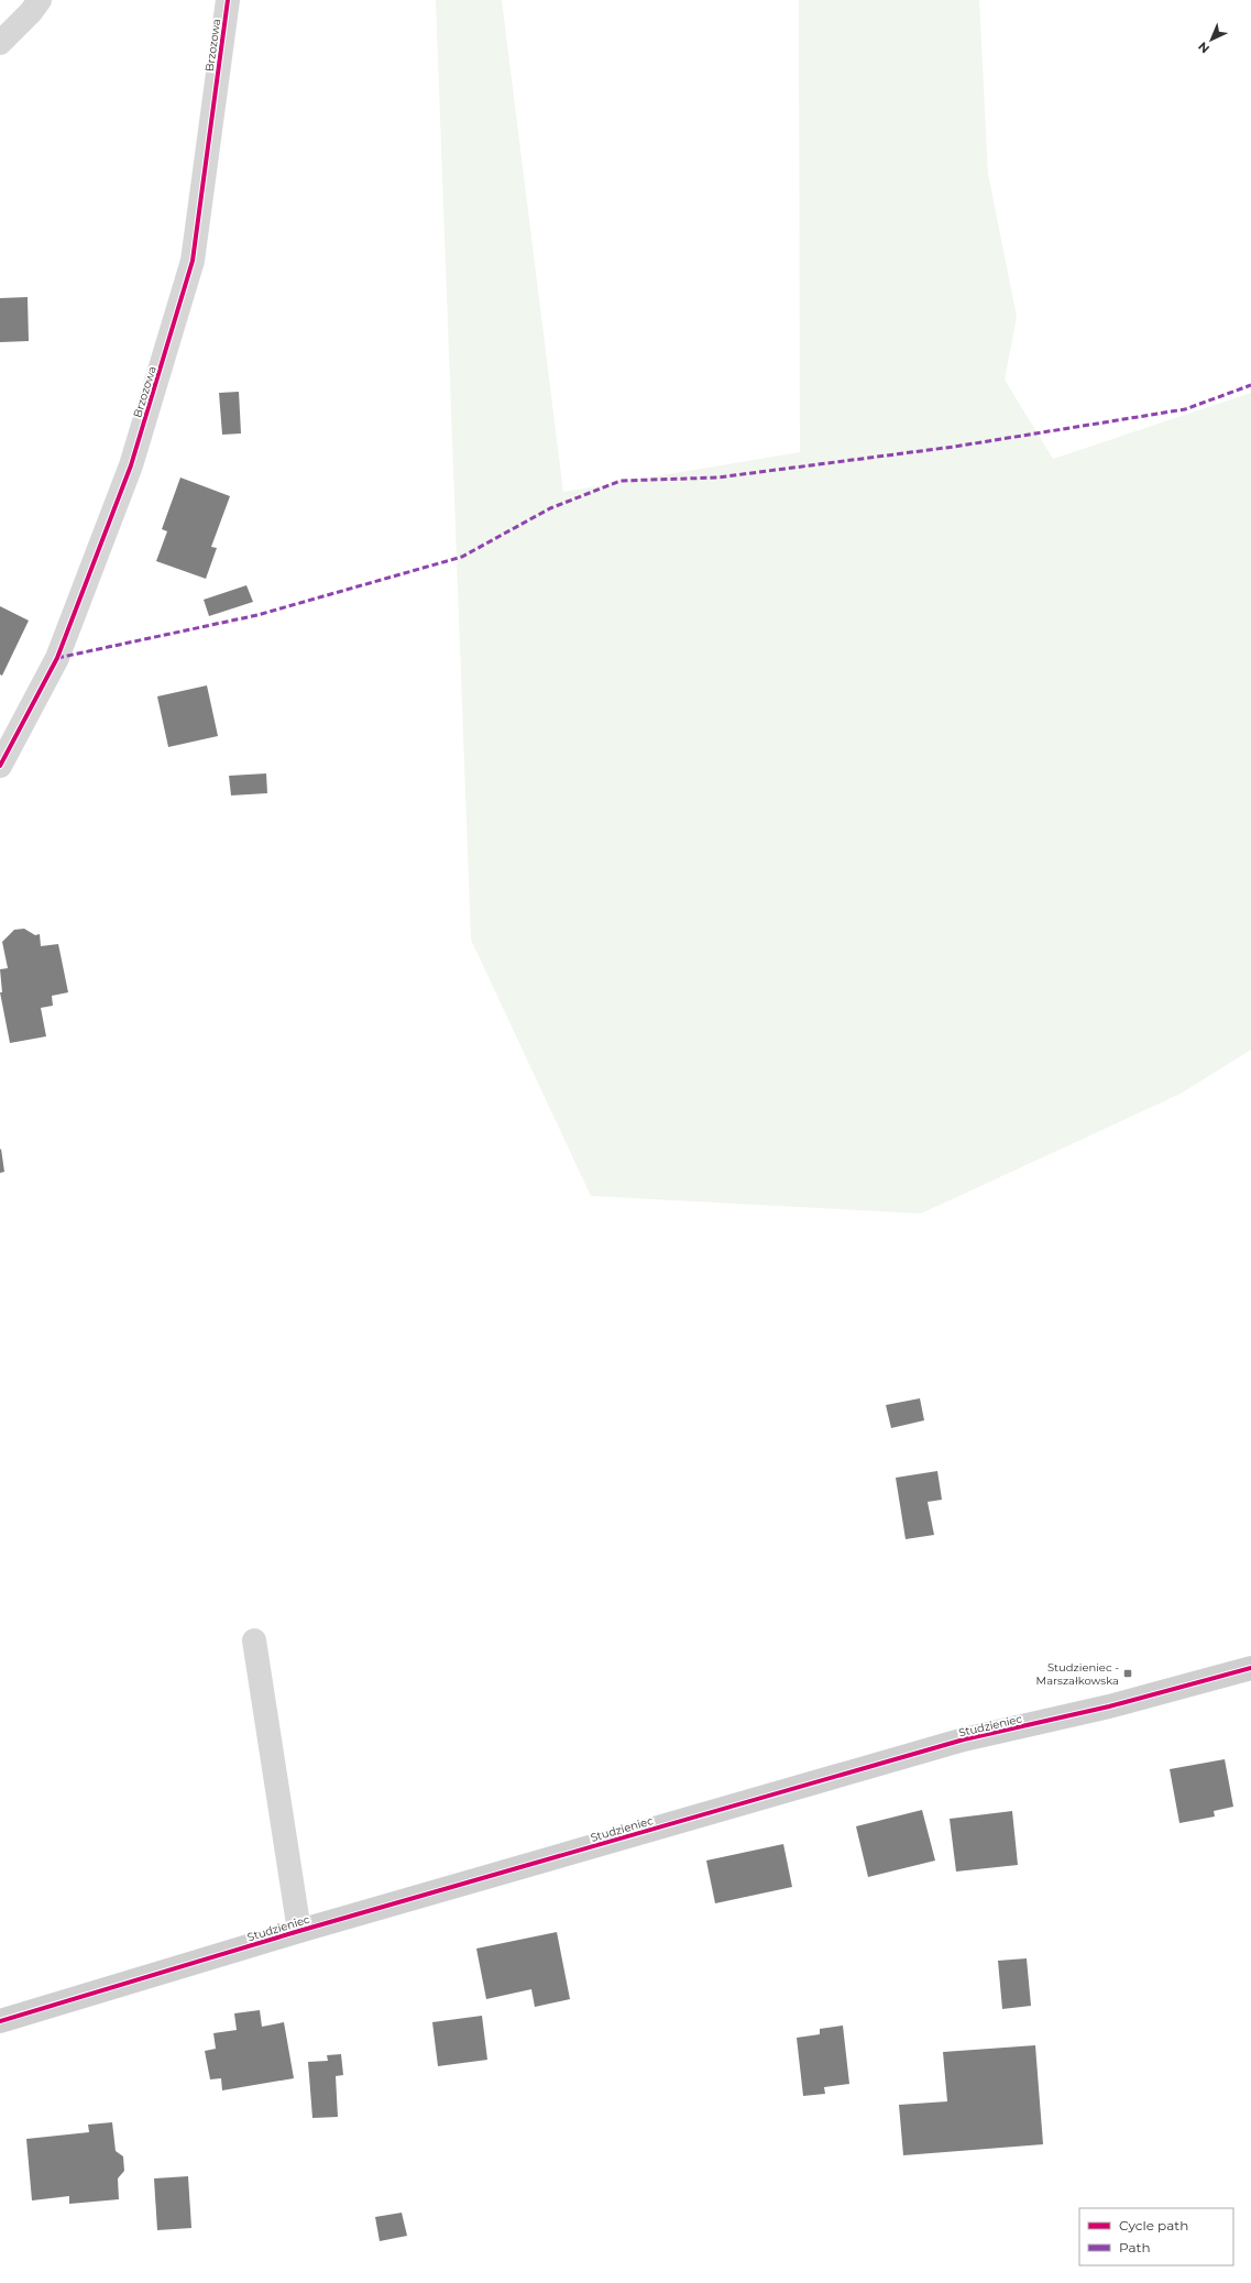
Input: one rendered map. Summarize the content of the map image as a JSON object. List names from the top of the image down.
{
  "streets": {
    "street": ["Brzozowa", "Studzieniec"]
  },
  "places": {
    "transit": ["Studzieniec - Marszałkowska"]
  },
  "legend": ["Cycle path", "Path"],
  "north": "bottom left"
}
